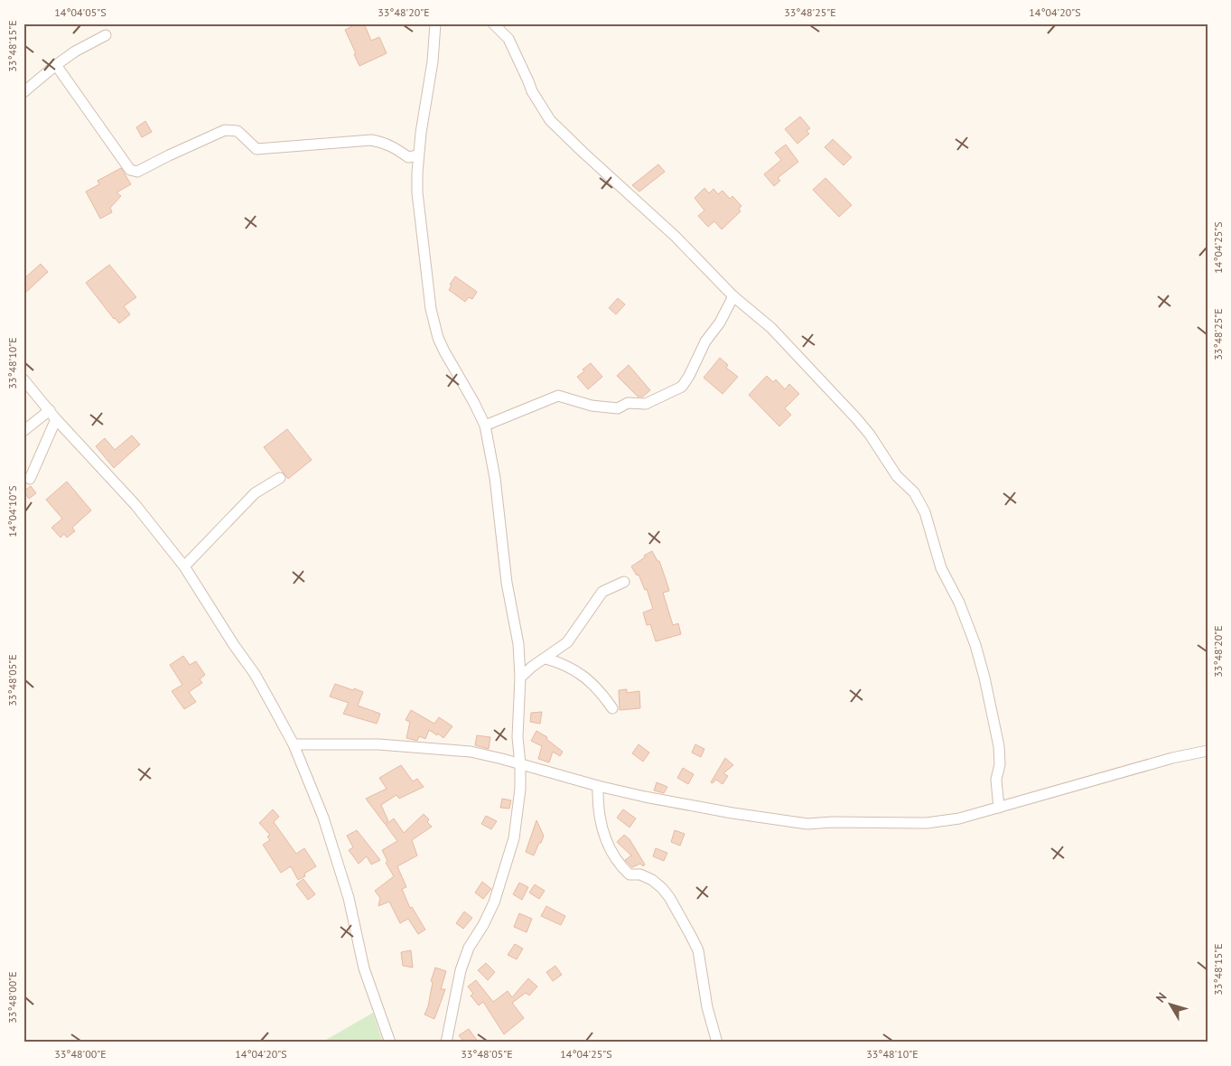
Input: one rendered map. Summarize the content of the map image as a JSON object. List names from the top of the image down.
{
  "north": "top left",
  "coordinates": [
    "14°04'05\"S",
    "33°48'20\"E",
    "33°48'25\"E",
    "14°04'20\"S",
    "33°48'15\"E",
    "14°04'25\"S",
    "33°48'10\"E",
    "14°04'10\"S",
    "33°48'05\"E",
    "33°48'00\"E"
  ]
}
